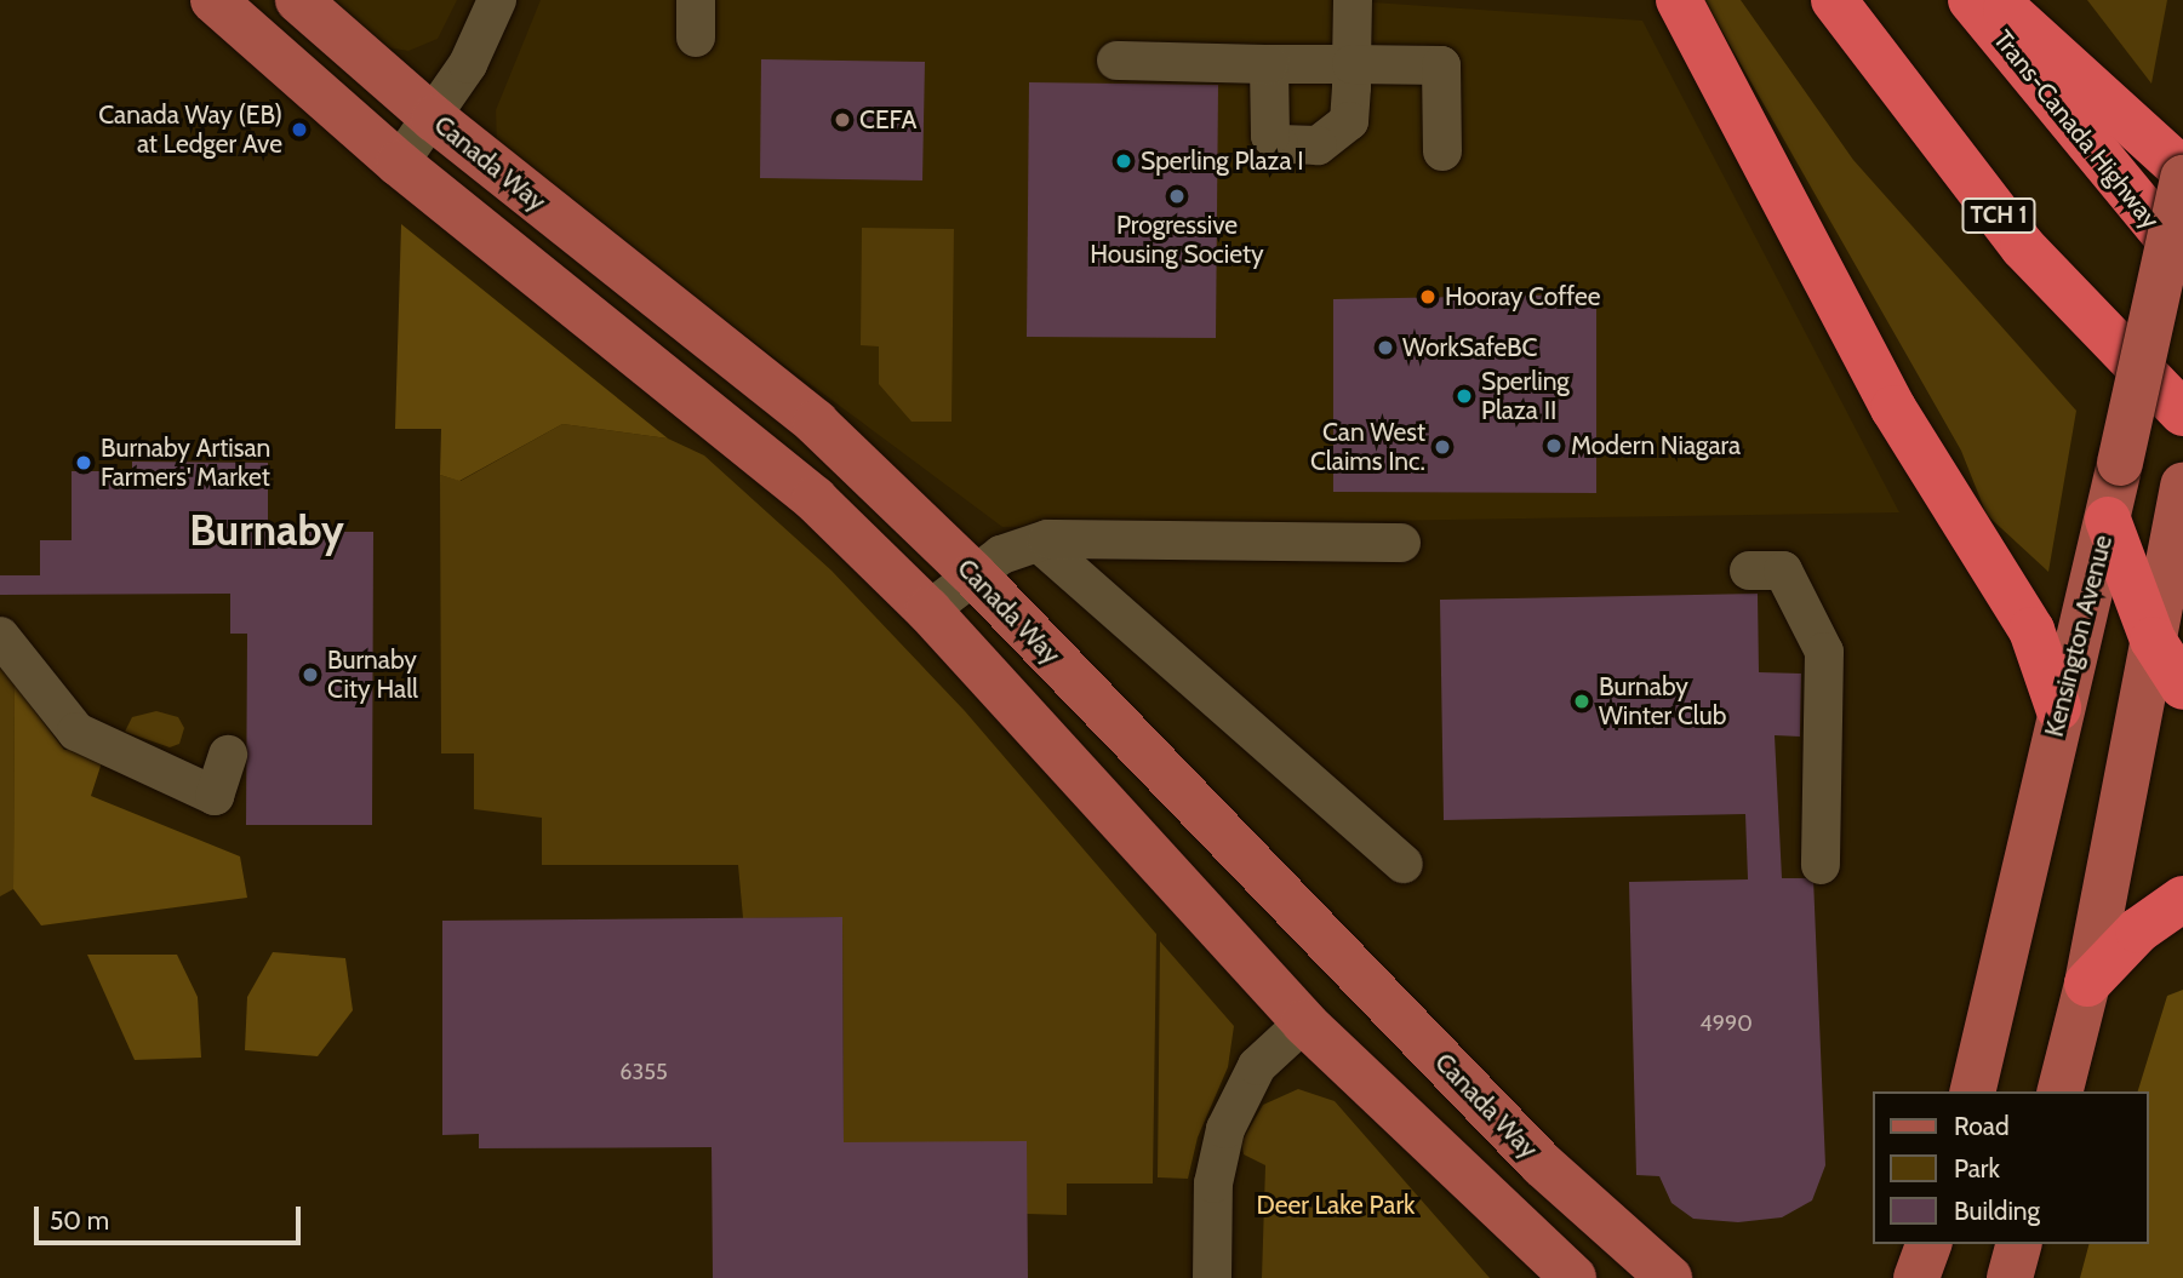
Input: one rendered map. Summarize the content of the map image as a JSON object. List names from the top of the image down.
{
  "streets": {
    "highway": ["Trans-Canada Highway", "TCH 1"],
    "main road": ["Canada Way", "Kensington Avenue"]
  },
  "districts": ["Burnaby"],
  "parks": ["Deer Lake Park"],
  "places": [
    "CEFA",
    "Canada Way (EB) at Ledger Ave",
    "Sperling Plaza I",
    "Progressive Housing Society",
    "Hooray Coffee",
    "WorkSafeBC",
    "Sperling Plaza II",
    "Modern Niagara",
    "Can West Claims Inc.",
    "Burnaby Artisan Farmers' Market",
    "Burnaby City Hall",
    "Burnaby Winter Club"
  ],
  "house_numbers": ["4990", "6355"],
  "legend": ["Road", "Park", "Building"],
  "scale_bar": "50 m"
}
